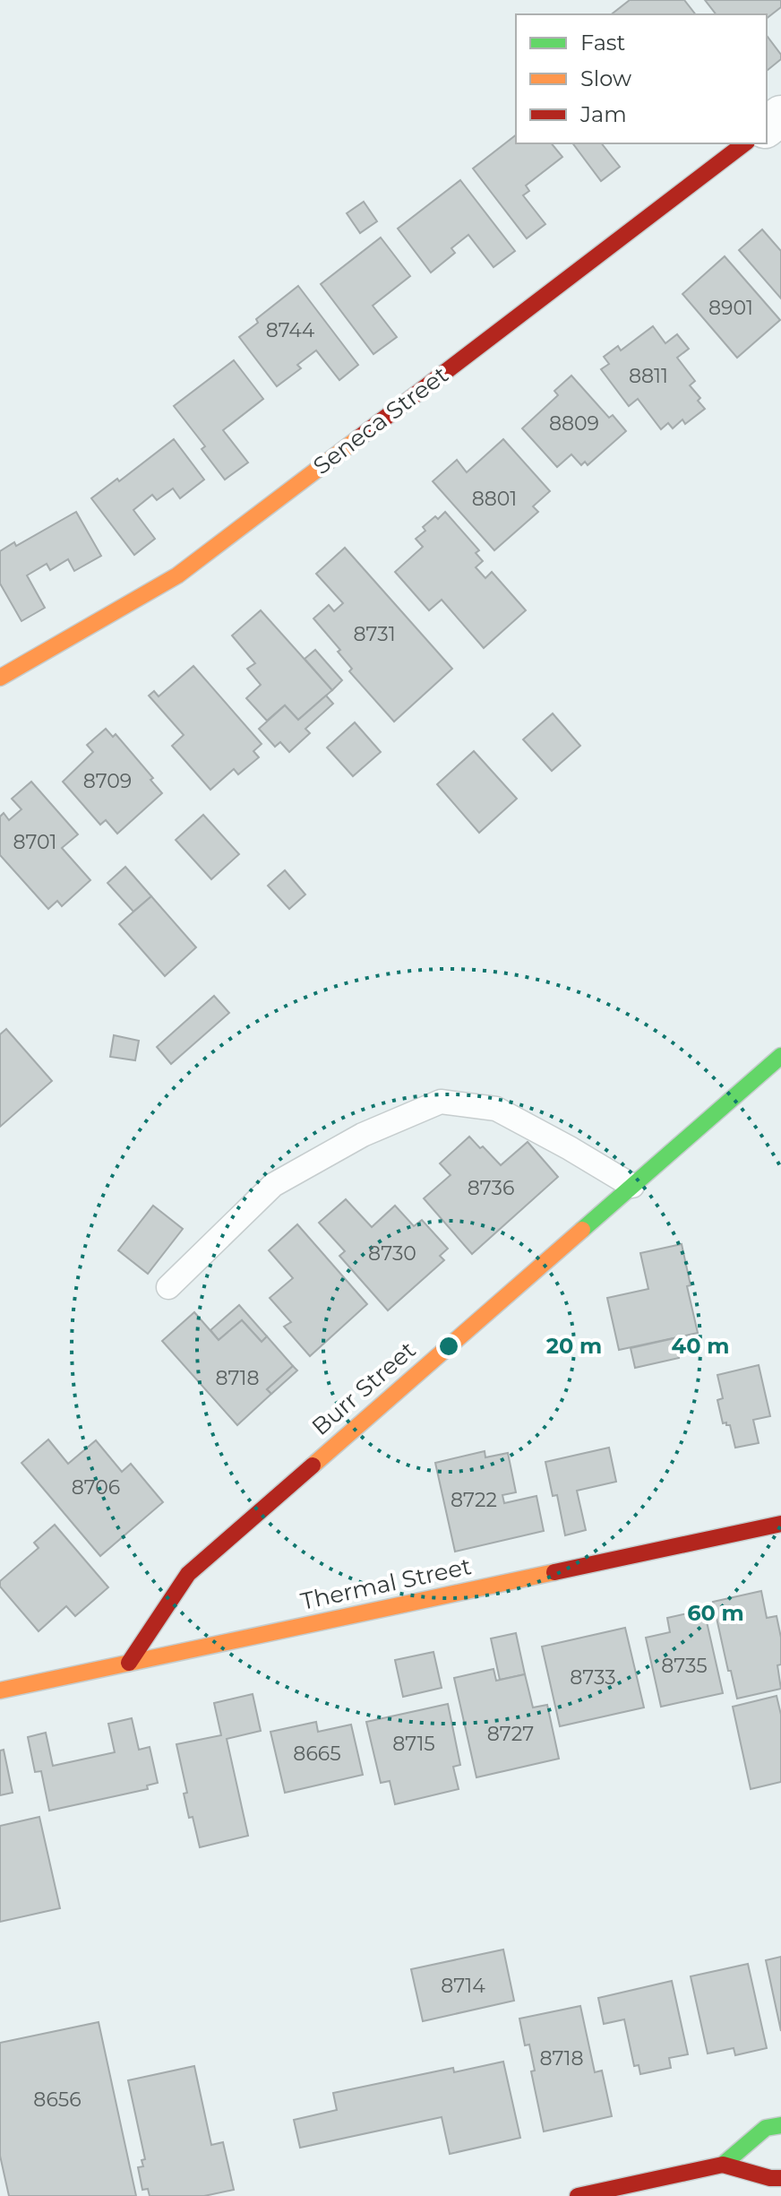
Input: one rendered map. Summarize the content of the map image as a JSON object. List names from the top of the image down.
{
  "streets": {
    "street": ["Seneca Street", "Burr Street", "Thermal Street"]
  },
  "crossings": [
    ["Burr Street", "Thermal Street"]
  ],
  "house_numbers": [
    "8901",
    "8744",
    "8811",
    "8809",
    "8801",
    "8731",
    "8709",
    "8701",
    "8736",
    "8730",
    "8718",
    "8706",
    "8722",
    "8735",
    "8733",
    "8727",
    "8715",
    "8665",
    "8714",
    "8718",
    "8656"
  ],
  "legend": ["Fast", "Slow", "Jam"],
  "rings": ["20 m", "40 m", "60 m"]
}
